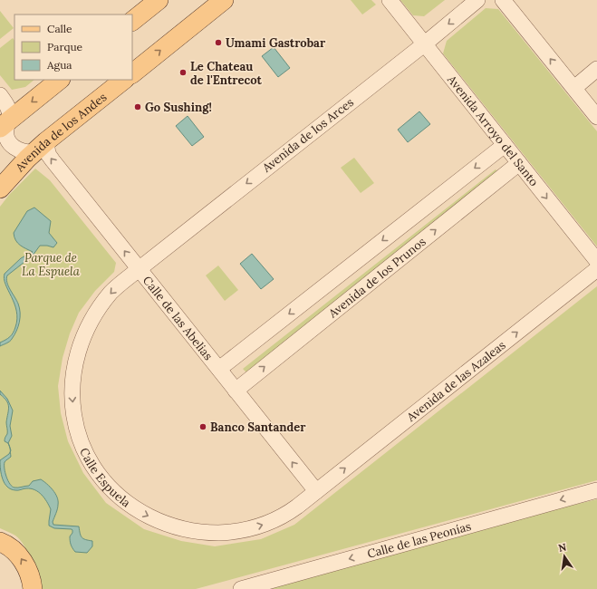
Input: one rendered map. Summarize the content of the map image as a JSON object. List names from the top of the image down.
{
  "streets": {
    "main road": ["Avenida de los Andes"],
    "street": [
      "Avenida Arroyo del Santo",
      "Avenida de los Arces",
      "Avenida de los Prunos",
      "Calle de las Abelias",
      "Avenida de las Azaleas",
      "Calle Espuela",
      "Calle de las Peonías"
    ]
  },
  "crossings": [
    ["Avenida Arroyo del Santo", "Avenida de los Arces"],
    ["Avenida Arroyo del Santo", "Avenida de los Prunos"],
    ["Avenida de los Andes", "Calle de las Abelias"],
    ["Avenida de los Arces", "Calle de las Abelias"],
    ["Avenida de los Arces", "Calle Espuela"],
    ["Avenida de los Prunos", "Calle de las Abelias"],
    ["Calle de las Abelias", "Avenida de las Azaleas"],
    ["Calle de las Abelias", "Calle Espuela"],
    ["Avenida de las Azaleas", "Calle Espuela"]
  ],
  "one_way": [
    "Avenida Arroyo del Santo",
    "Avenida de los Arces",
    "Calle de las Abelias",
    "Avenida de las Azaleas",
    "Calle de las Peonías"
  ],
  "parks": ["Parque de La Espuela"],
  "places": [
    "Umami Gastrobar",
    "Le Chateau de l'Entrecot",
    "Go Sushing!",
    "Banco Santander"
  ],
  "legend": ["Calle", "Parque", "Agua"],
  "north": "top"
}
